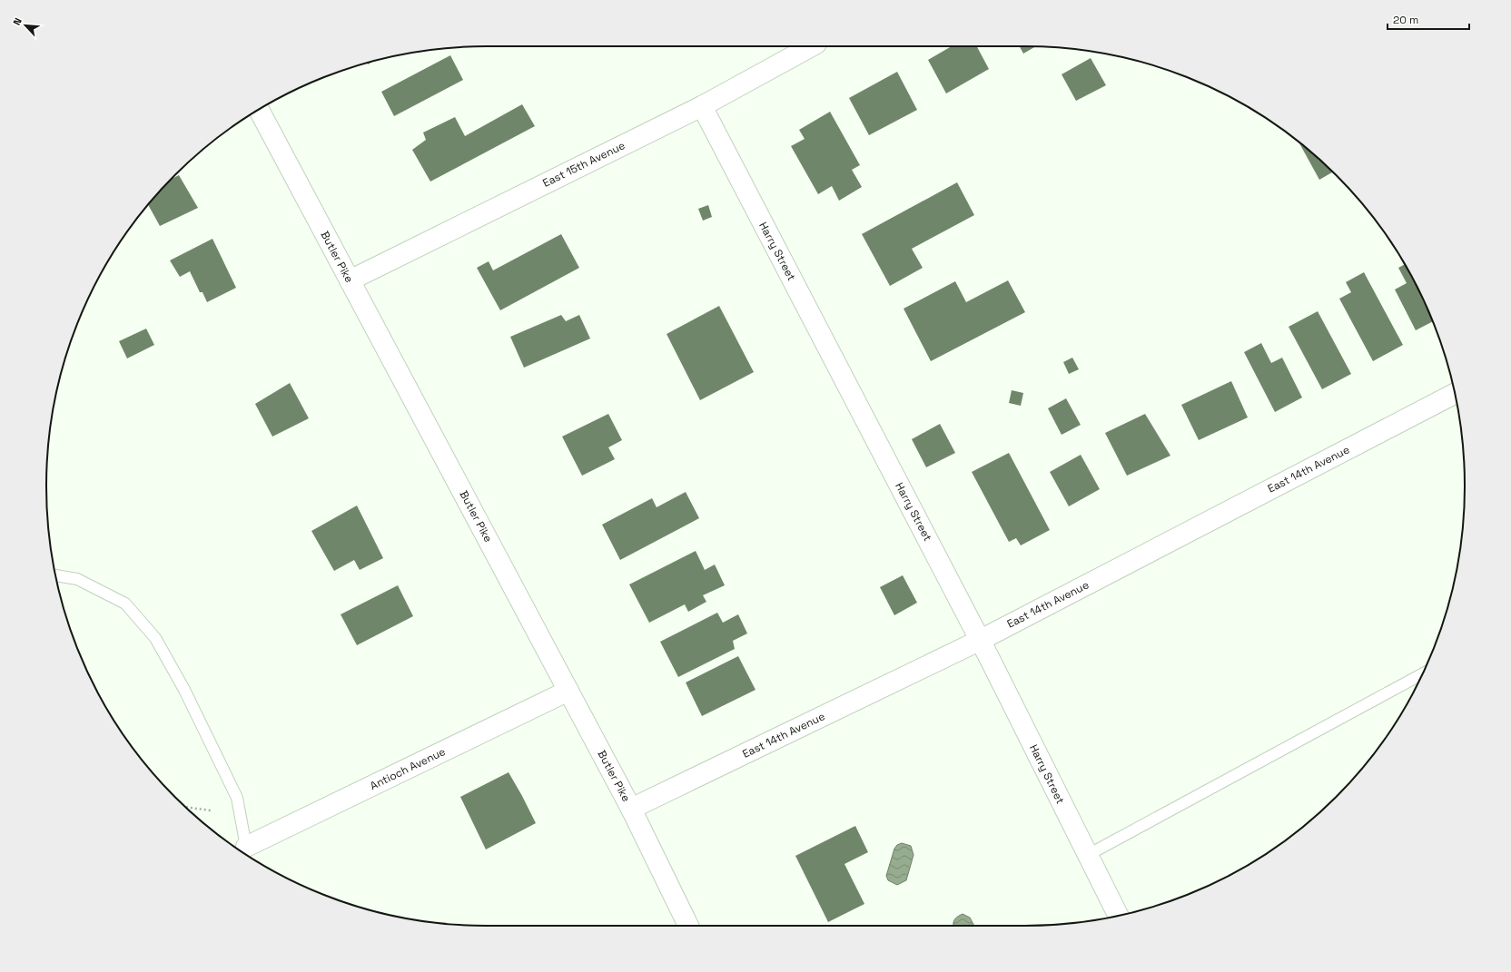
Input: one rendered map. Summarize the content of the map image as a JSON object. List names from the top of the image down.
{
  "streets": {
    "street": [
      "East 15th Avenue",
      "Harry Street",
      "Butler Pike",
      "East 14th Avenue",
      "Antioch Avenue"
    ]
  },
  "crossings": [
    ["East 15th Avenue", "Harry Street"],
    ["East 15th Avenue", "Butler Pike"],
    ["Harry Street", "East 14th Avenue"],
    ["Butler Pike", "East 14th Avenue"],
    ["Butler Pike", "Antioch Avenue"]
  ],
  "scale_bar": "20 m",
  "north": "top left"
}
